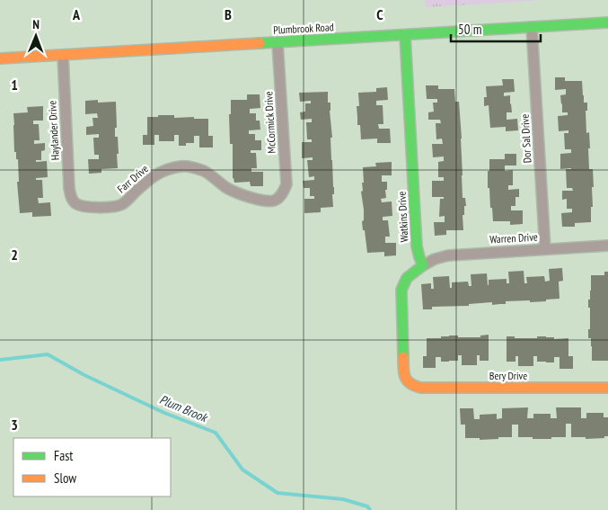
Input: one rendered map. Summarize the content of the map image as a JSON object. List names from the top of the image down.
{
  "streets": {
    "street": [
      "Plumbrook Road",
      "McCormick Drive",
      "Haylander Drive",
      "Dor Sal Drive",
      "Farr Drive",
      "Watkins Drive",
      "Warren Drive",
      "Bery Drive"
    ]
  },
  "crossings": [
    ["Plumbrook Road", "McCormick Drive"],
    ["Plumbrook Road", "Haylander Drive"],
    ["Plumbrook Road", "Dor Sal Drive"],
    ["Plumbrook Road", "Watkins Drive"],
    ["McCormick Drive", "Farr Drive"],
    ["Haylander Drive", "Farr Drive"],
    ["Dor Sal Drive", "Warren Drive"],
    ["Watkins Drive", "Warren Drive"],
    ["Watkins Drive", "Bery Drive"],
    ["Warren Drive", "Bery Drive"]
  ],
  "water": ["Plum Brook"],
  "legend": ["Fast", "Slow"],
  "scale_bar": "50 m",
  "north": "top",
  "grid": {
    "columns": ["A", "B", "C"],
    "rows": ["1", "2", "3"]
  }
}
